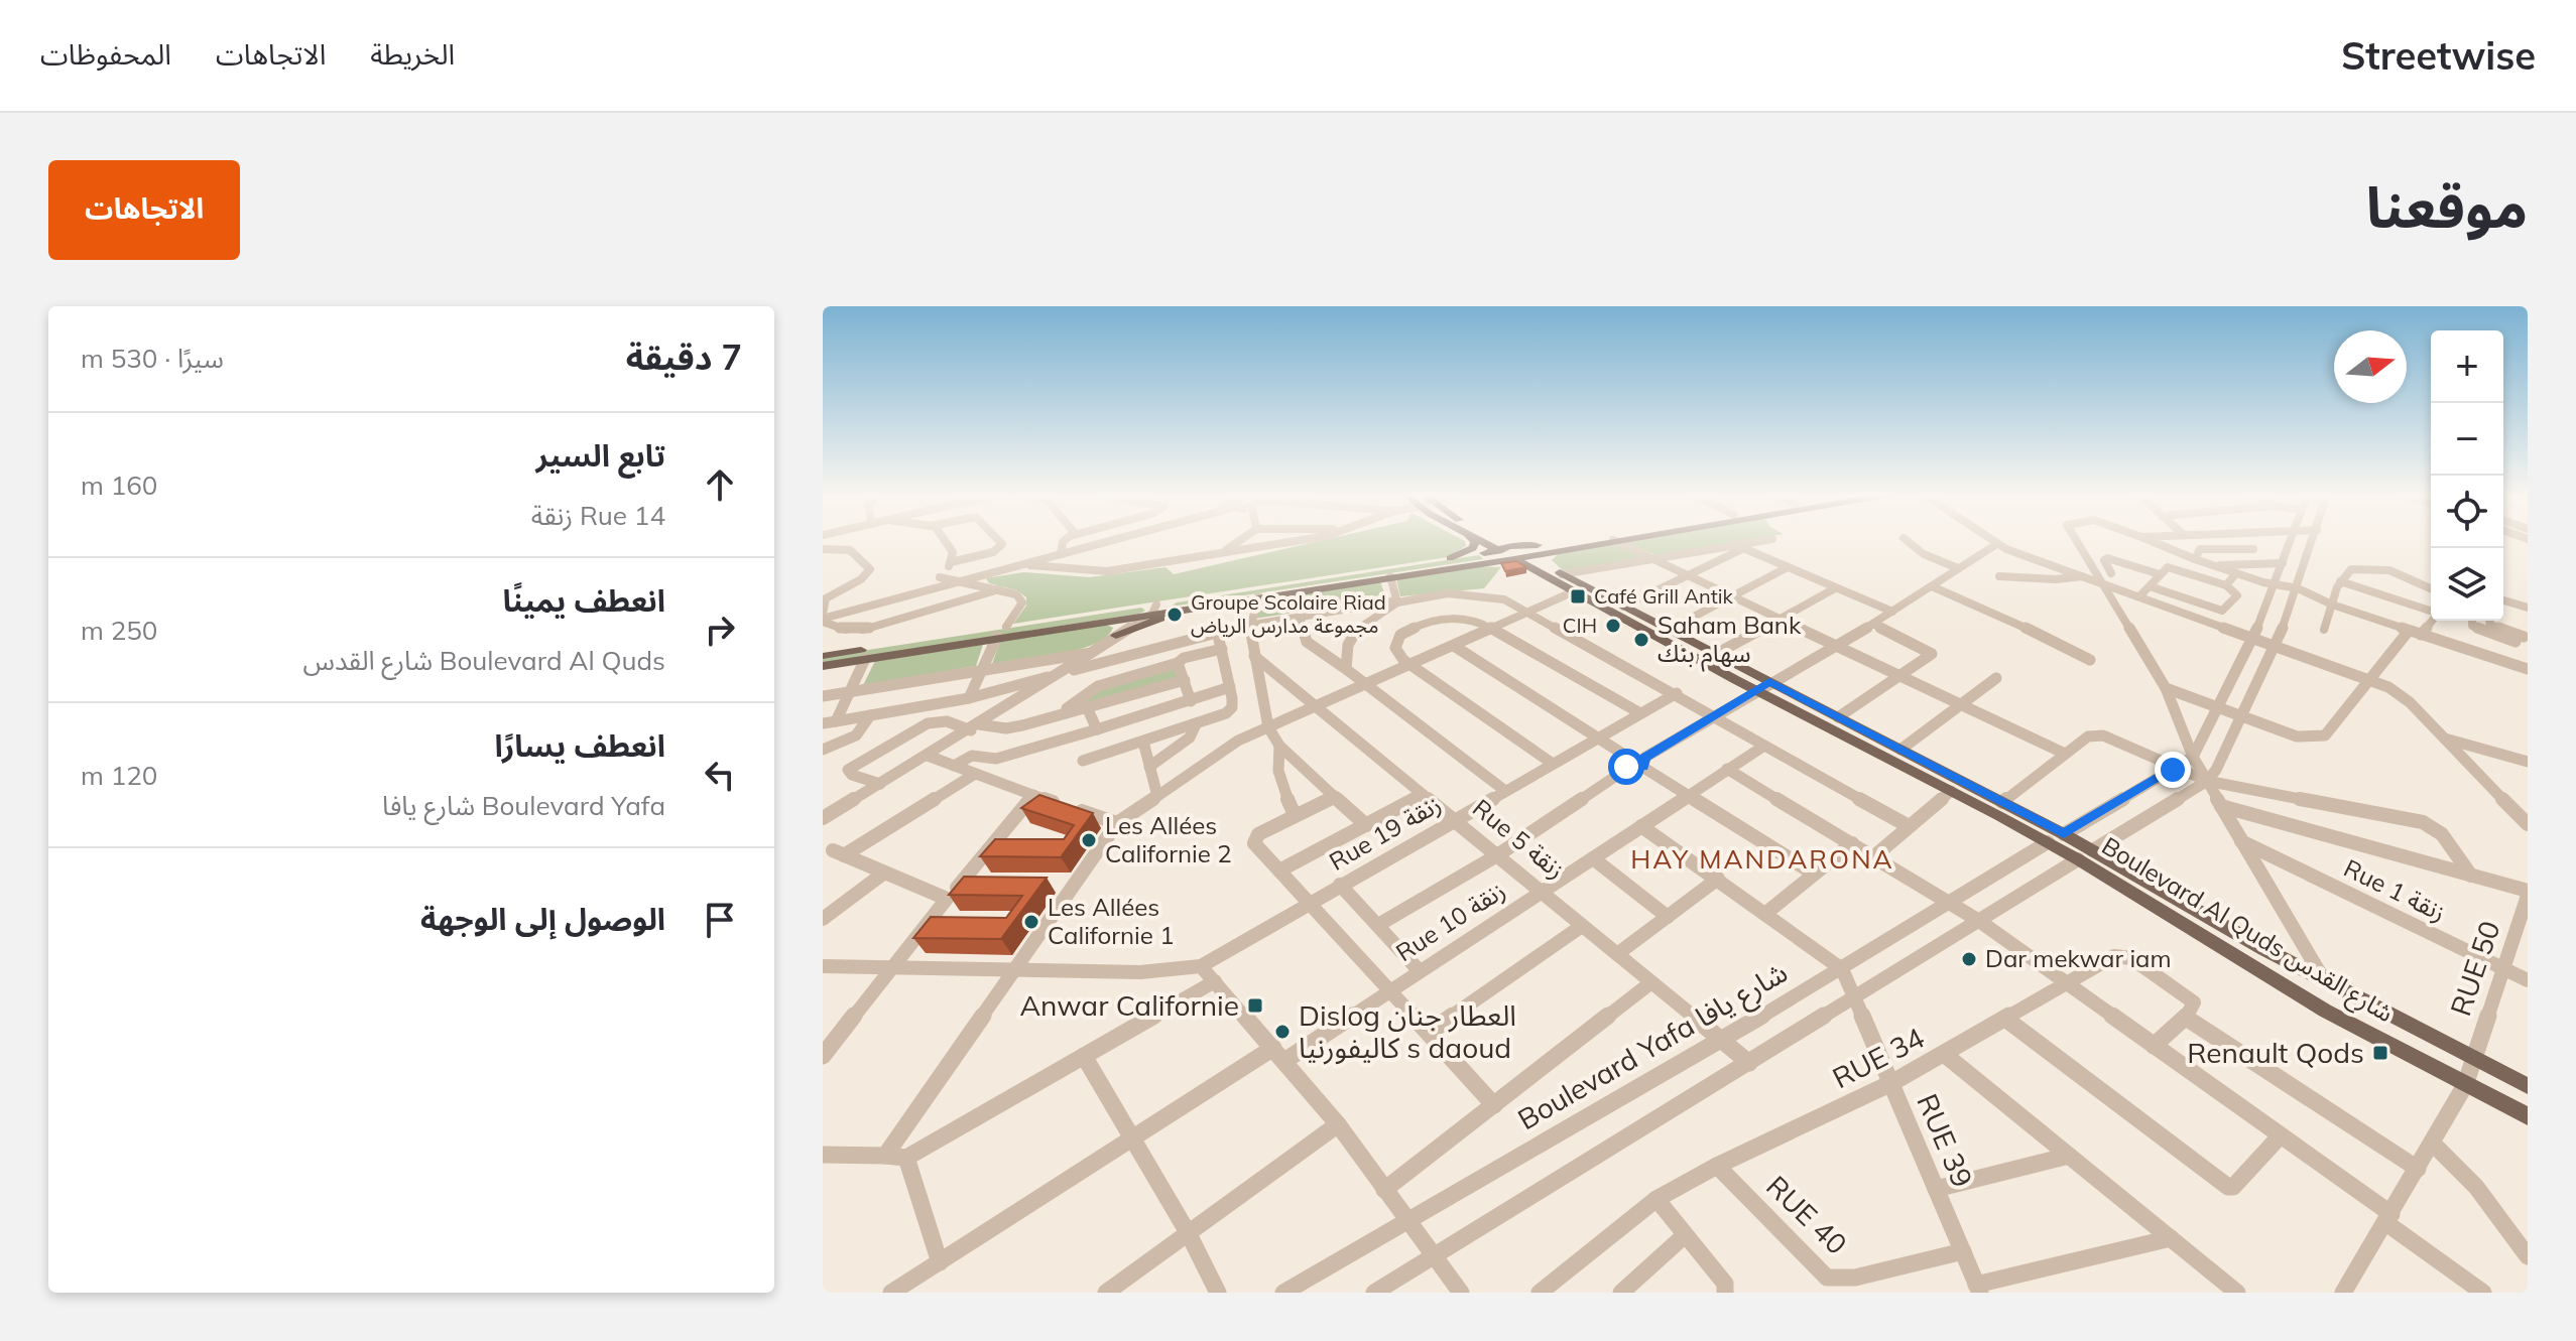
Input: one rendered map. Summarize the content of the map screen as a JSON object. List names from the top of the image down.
{
  "streets": {
    "main road": ["Boulevard Al Quds شارع القدس"],
    "street": [
      "Rue 19 زنقة",
      "Rue 5 زنقة",
      "Rue 1 زنقة",
      "Rue 10 زنقة",
      "RUE 50",
      "Boulevard Yafa شارع يافا",
      "RUE 34",
      "RUE 39",
      "RUE 40"
    ]
  },
  "crossings": [
    ["Rue 19 زنقة", "Rue 5 زنقة"],
    ["Rue 5 زنقة", "Rue 10 زنقة"],
    ["Rue 5 زنقة", "Boulevard Yafa شارع يافا"],
    ["Rue 1 زنقة", "RUE 50"],
    ["Rue 10 زنقة", "RUE 39"],
    ["Boulevard Al Quds شارع القدس", "RUE 50"],
    ["Boulevard Al Quds شارع القدس", "Boulevard Yafa شارع يافا"],
    ["Boulevard Yafa شارع يافا", "RUE 39"],
    ["RUE 34", "RUE 39"],
    ["RUE 34", "RUE 40"],
    ["RUE 39", "RUE 40"]
  ],
  "districts": ["HAY MANDARONA"],
  "places": {
    "transit": ["Café Grill Antik", "Anwar Californie", "Renault Qods"],
    "other": [
      "Groupe Scolaire Riad مجموعة مدارس الرياض",
      "CIH",
      "Saham Bank سهام بنك",
      "Les Allées Californie 2",
      "Les Allées Californie 1",
      "Dar mekwar iam",
      "Dislog العطار جنان كاليفورنيا s daoud"
    ]
  },
  "north": "right",
  "page": {
    "header": "Streetwise",
    "nav": ["الخريطة", "الاتجاهات", "المحفوظات"],
    "title": "موقعنا",
    "buttons": "الاتجاهات",
    "heading": ["7 دقيقة", "سيرًا · 530 m"],
    "map_buttons": ["+", "−"],
    "list": [
      ["تابع السير", "Rue 14 زنقة", "160 m"],
      ["انعطف يمينًا", "Boulevard Al Quds شارع القدس", "250 m"],
      ["انعطف يسارًا", "Boulevard Yafa شارع يافا", "120 m"],
      "الوصول إلى الوجهة"
    ]
  }
}
